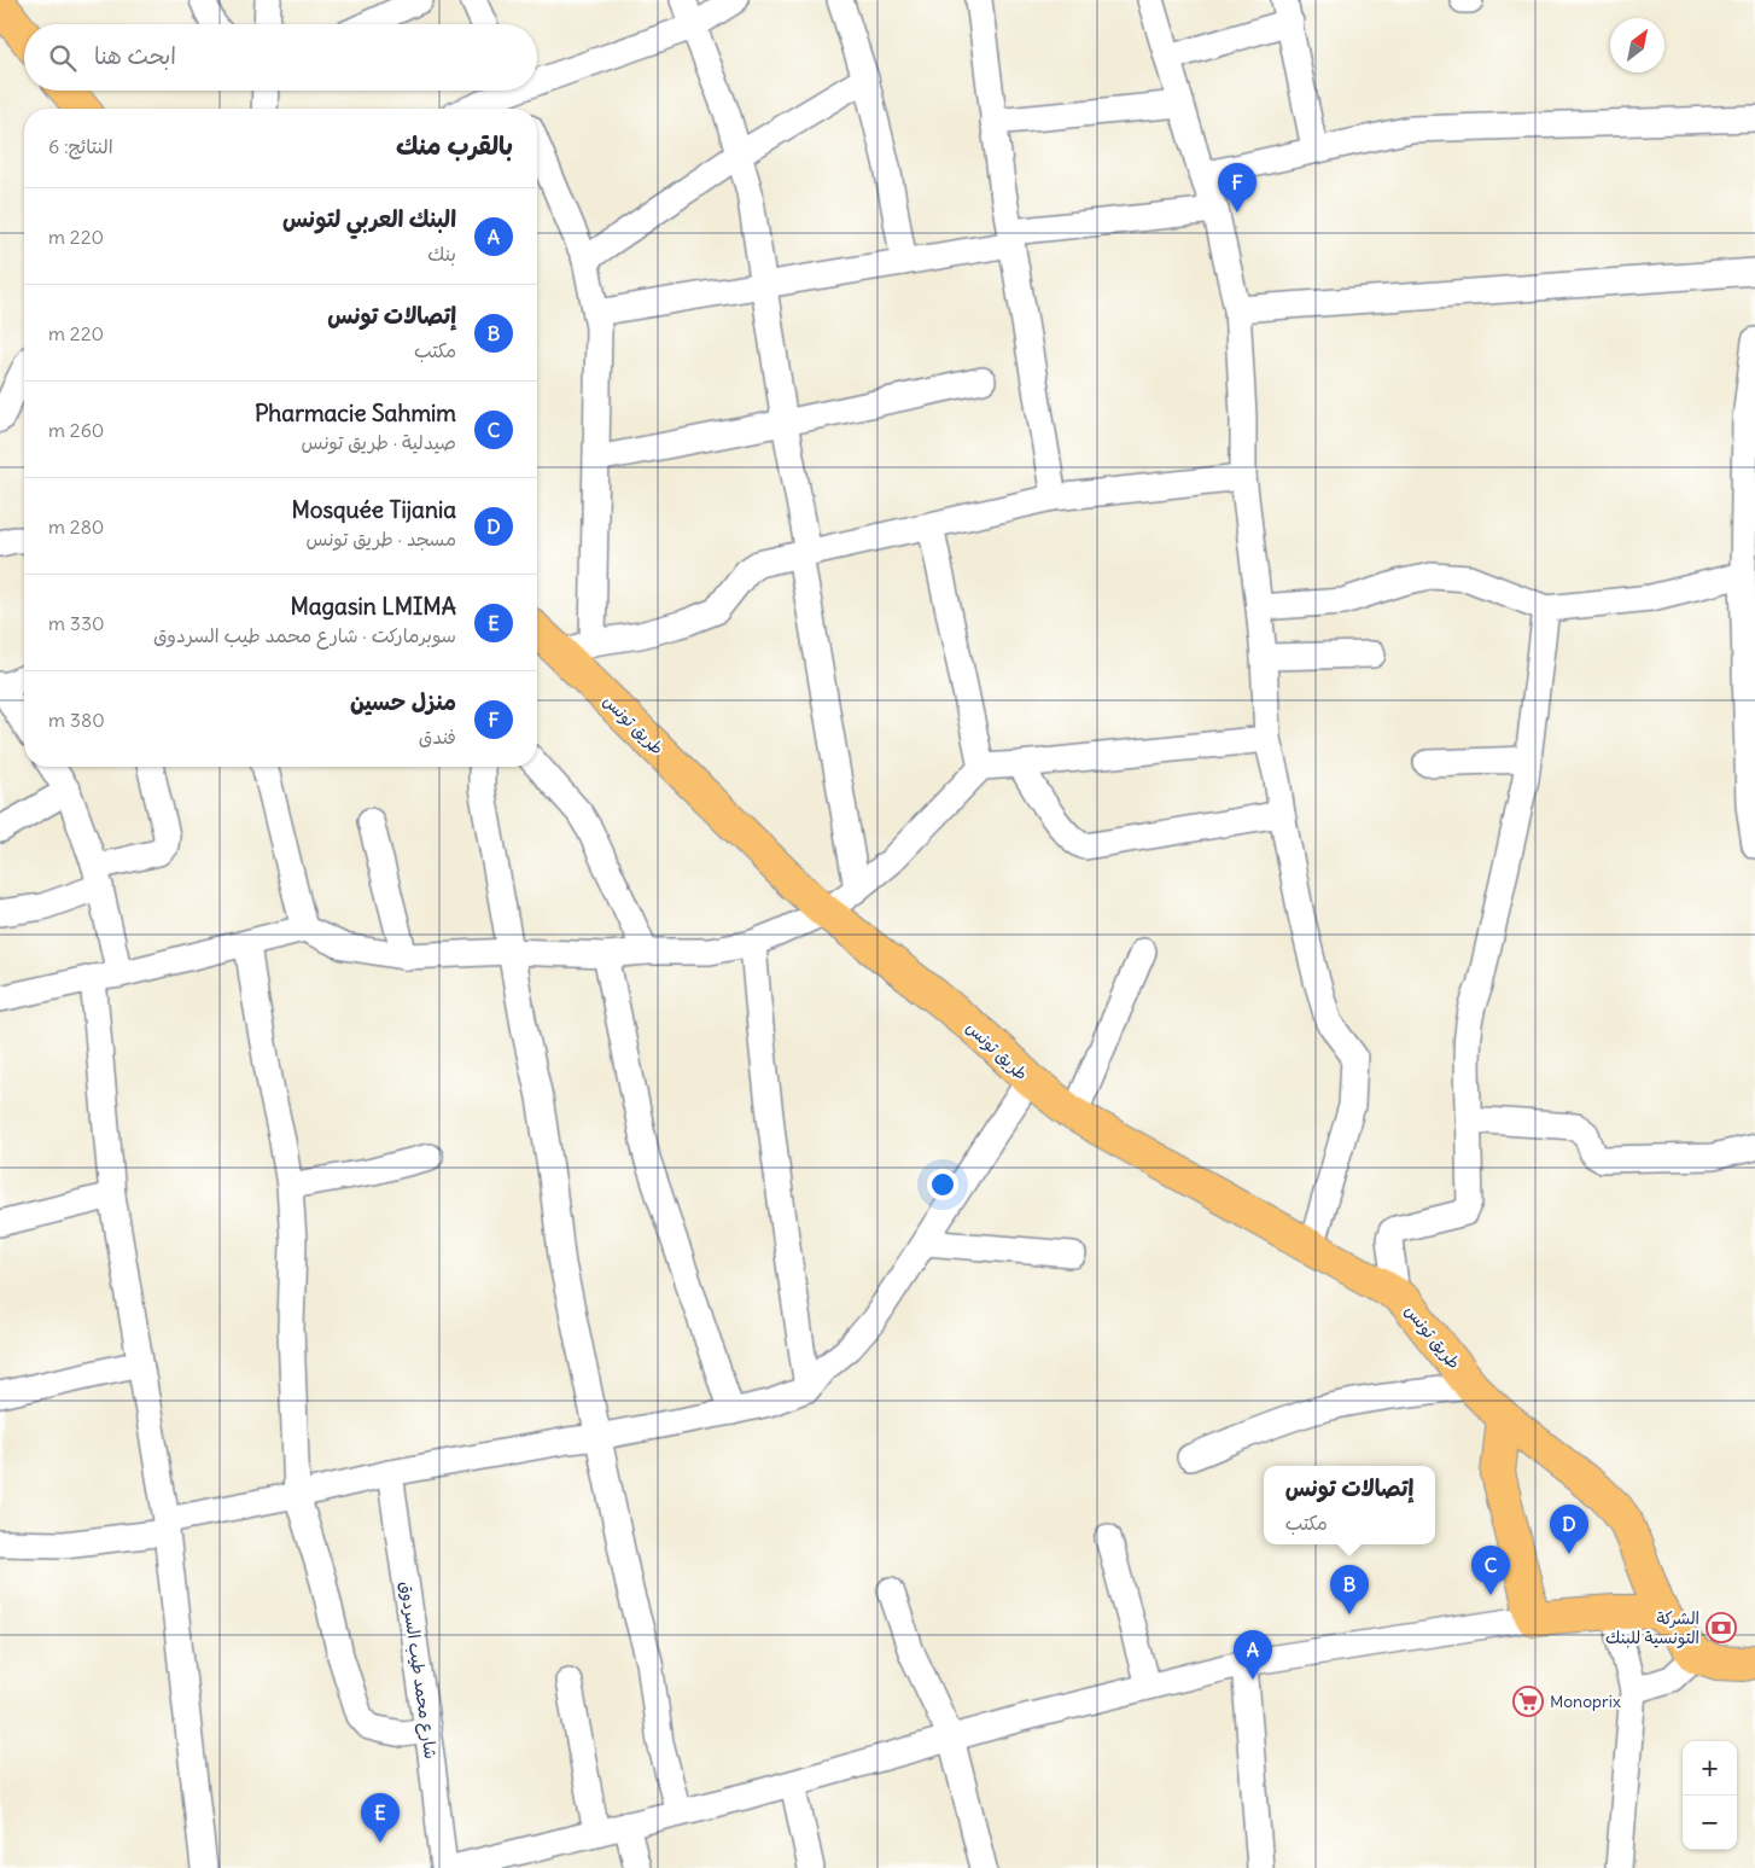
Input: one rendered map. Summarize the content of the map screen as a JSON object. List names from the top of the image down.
{
  "streets": {
    "main road": ["طريق تونس"],
    "street": ["شارع محمد طيب السردوق"]
  },
  "places": {
    "bank": ["الشركة التونسية للبنك"],
    "supermarket": ["Monoprix"]
  },
  "north": "top right",
  "page": {
    "search": "ابحث هنا",
    "heading": ["بالقرب منك", "النتائج: 6"],
    "pins": [
      "F",
      "D",
      "C",
      "B",
      "A",
      "E"
    ],
    "list": [
      {
        "mark": "A",
        "name": "البنك العربي لتونس",
        "note": "بنك",
        "value": "220 m"
      },
      {
        "mark": "B",
        "name": "إتصالات تونس",
        "note": "مكتب",
        "value": "220 m"
      },
      {
        "mark": "C",
        "name": "Pharmacie Sahmim",
        "note": "صيدلية · طريق تونس",
        "value": "260 m"
      },
      {
        "mark": "D",
        "name": "Mosquée Tijania",
        "note": "مسجد · طريق تونس",
        "value": "280 m"
      },
      {
        "mark": "E",
        "name": "Magasin LMIMA",
        "note": "سوبرماركت · شارع محمد طيب السردوق",
        "value": "330 m"
      },
      {
        "mark": "F",
        "name": "منزل حسين",
        "note": "فندق",
        "value": "380 m"
      }
    ],
    "popup": ["إتصالات تونس", "مكتب"],
    "map_buttons": ["+", "−"]
  }
}
